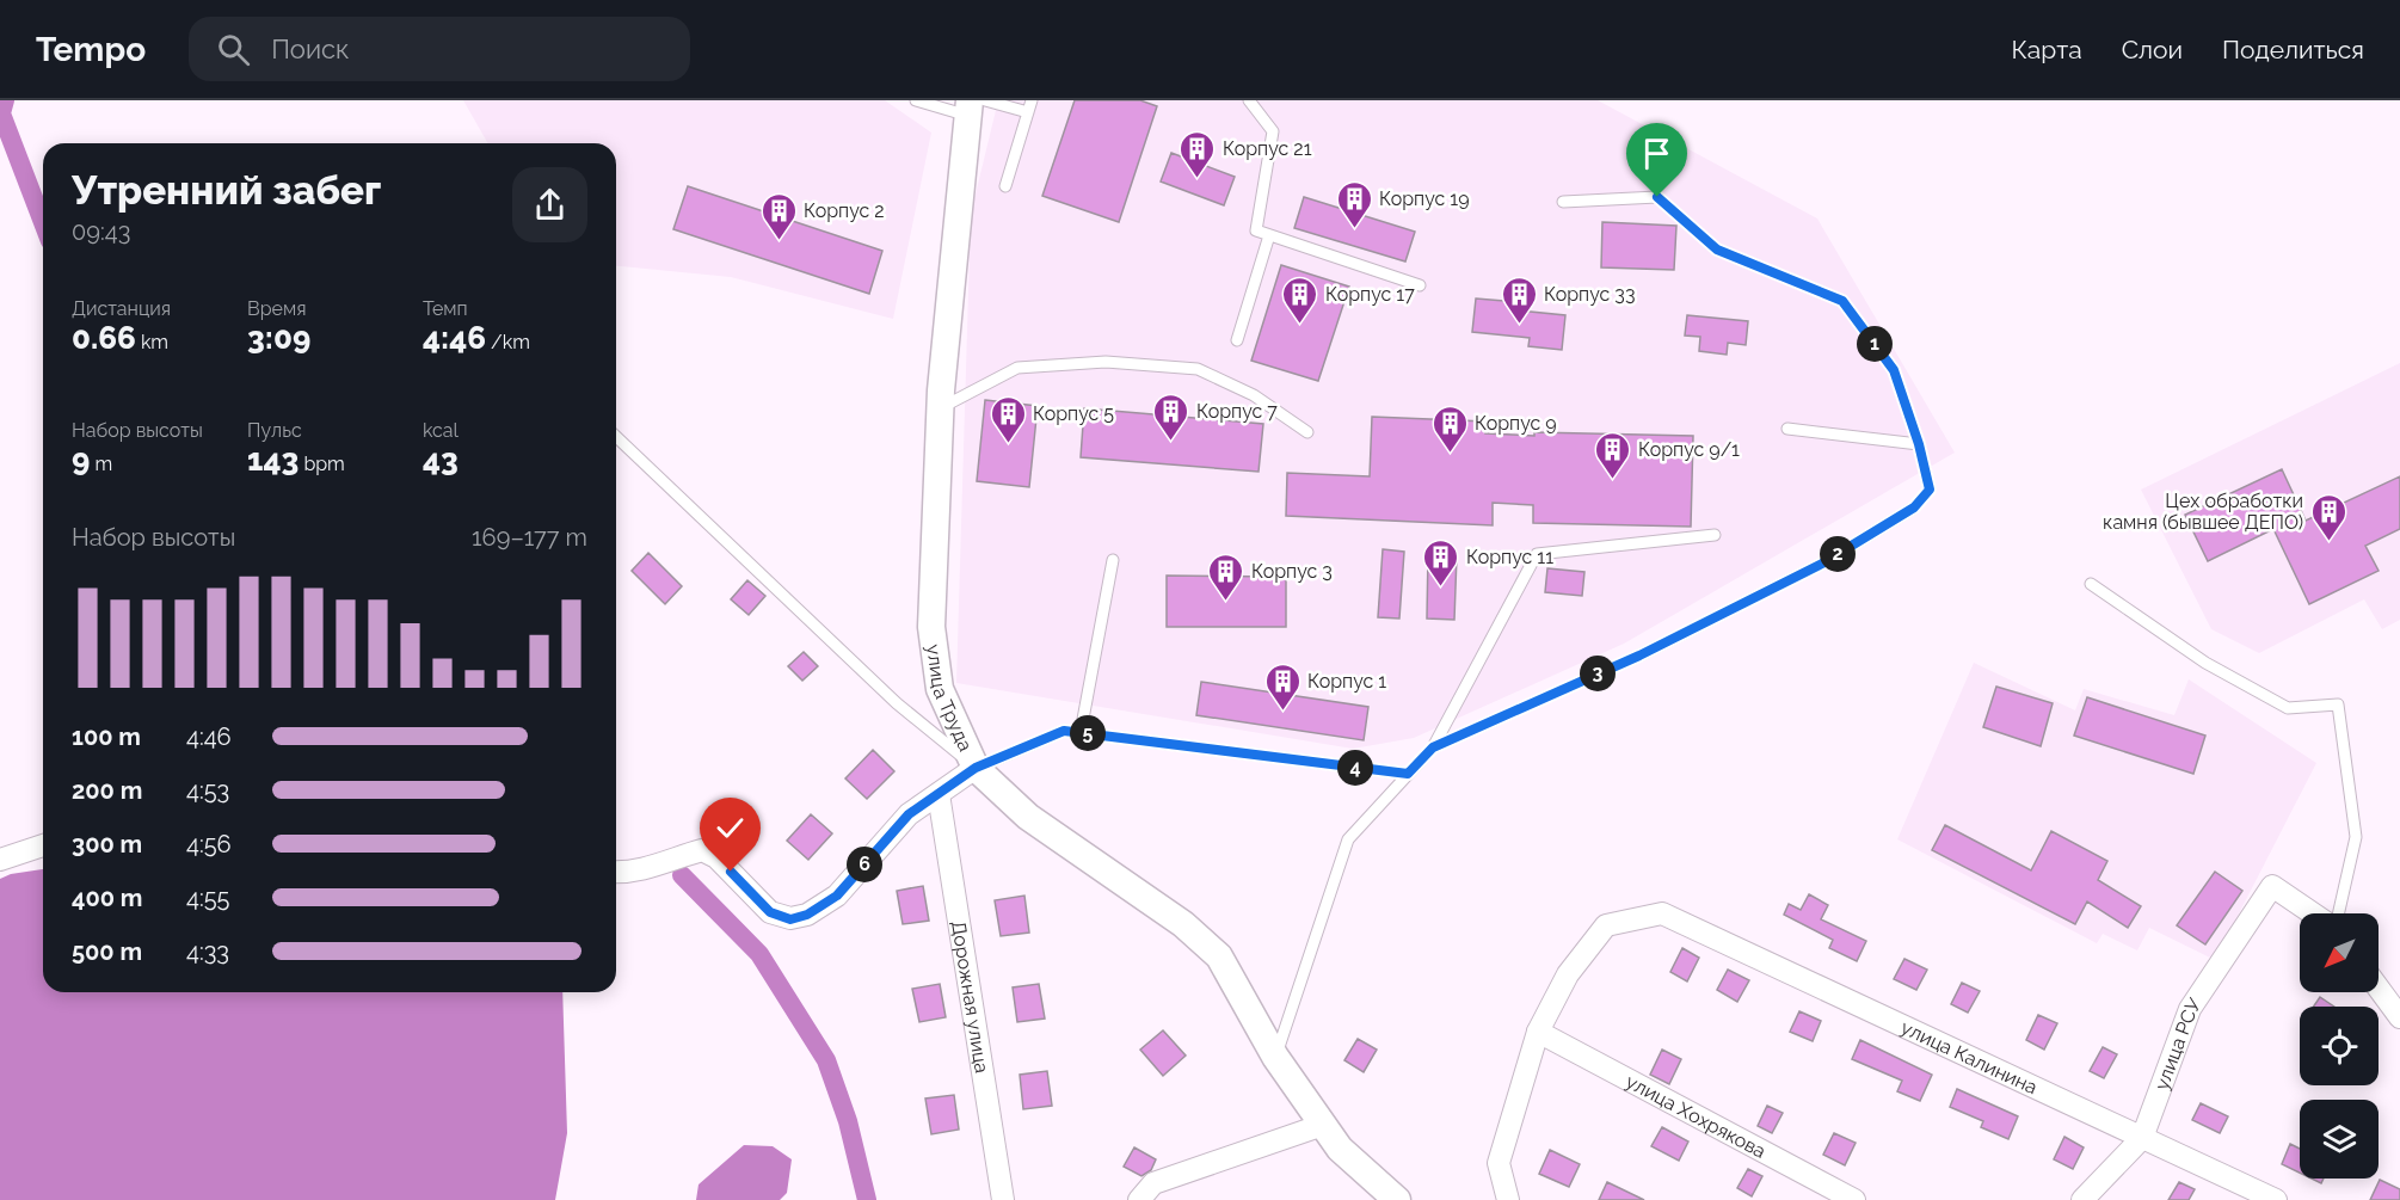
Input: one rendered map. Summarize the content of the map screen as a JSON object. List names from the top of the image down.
{
  "streets": {
    "street": [
      "улица Труда",
      "Дорожная улица",
      "улица РСУ",
      "улица Калинина",
      "улица Хохрякова"
    ]
  },
  "crossings": [
    ["улица РСУ", "улица Калинина"],
    ["улица Калинина", "улица Хохрякова"]
  ],
  "places": {
    "building": [
      "Корпус 21",
      "Корпус 19",
      "Корпус 2",
      "Корпус 17",
      "Корпус 33",
      "Корпус 7",
      "Корпус 5",
      "Корпус 9",
      "Корпус 9/1",
      "Цех обработки камня (бывшее ДЕПО)",
      "Корпус 11",
      "Корпус 3",
      "Корпус 1"
    ]
  },
  "north": "bottom left",
  "page": {
    "header": "Tempo",
    "search": "Поиск",
    "nav": ["Карта", "Слои", "Поделиться"],
    "heading": ["Утренний забег", "09:43"],
    "stats": [
      ["Дистанция", "0.66 km"],
      ["Время", "3:09"],
      ["Темп", "4:46 /km"],
      ["Набор высоты", "9 m"],
      ["Пульс", "143 bpm"],
      ["kcal", "43"]
    ],
    "pins": [
      "1",
      "2",
      "3",
      "5",
      "4",
      "6"
    ],
    "chart": ["Набор высоты", "169–177 m"],
    "list": [
      {
        "name": "100 m",
        "note": "4:46"
      },
      {
        "name": "200 m",
        "note": "4:53"
      },
      {
        "name": "300 m",
        "note": "4:56"
      },
      {
        "name": "400 m",
        "note": "4:55"
      },
      {
        "name": "500 m",
        "note": "4:33"
      }
    ]
  }
}
